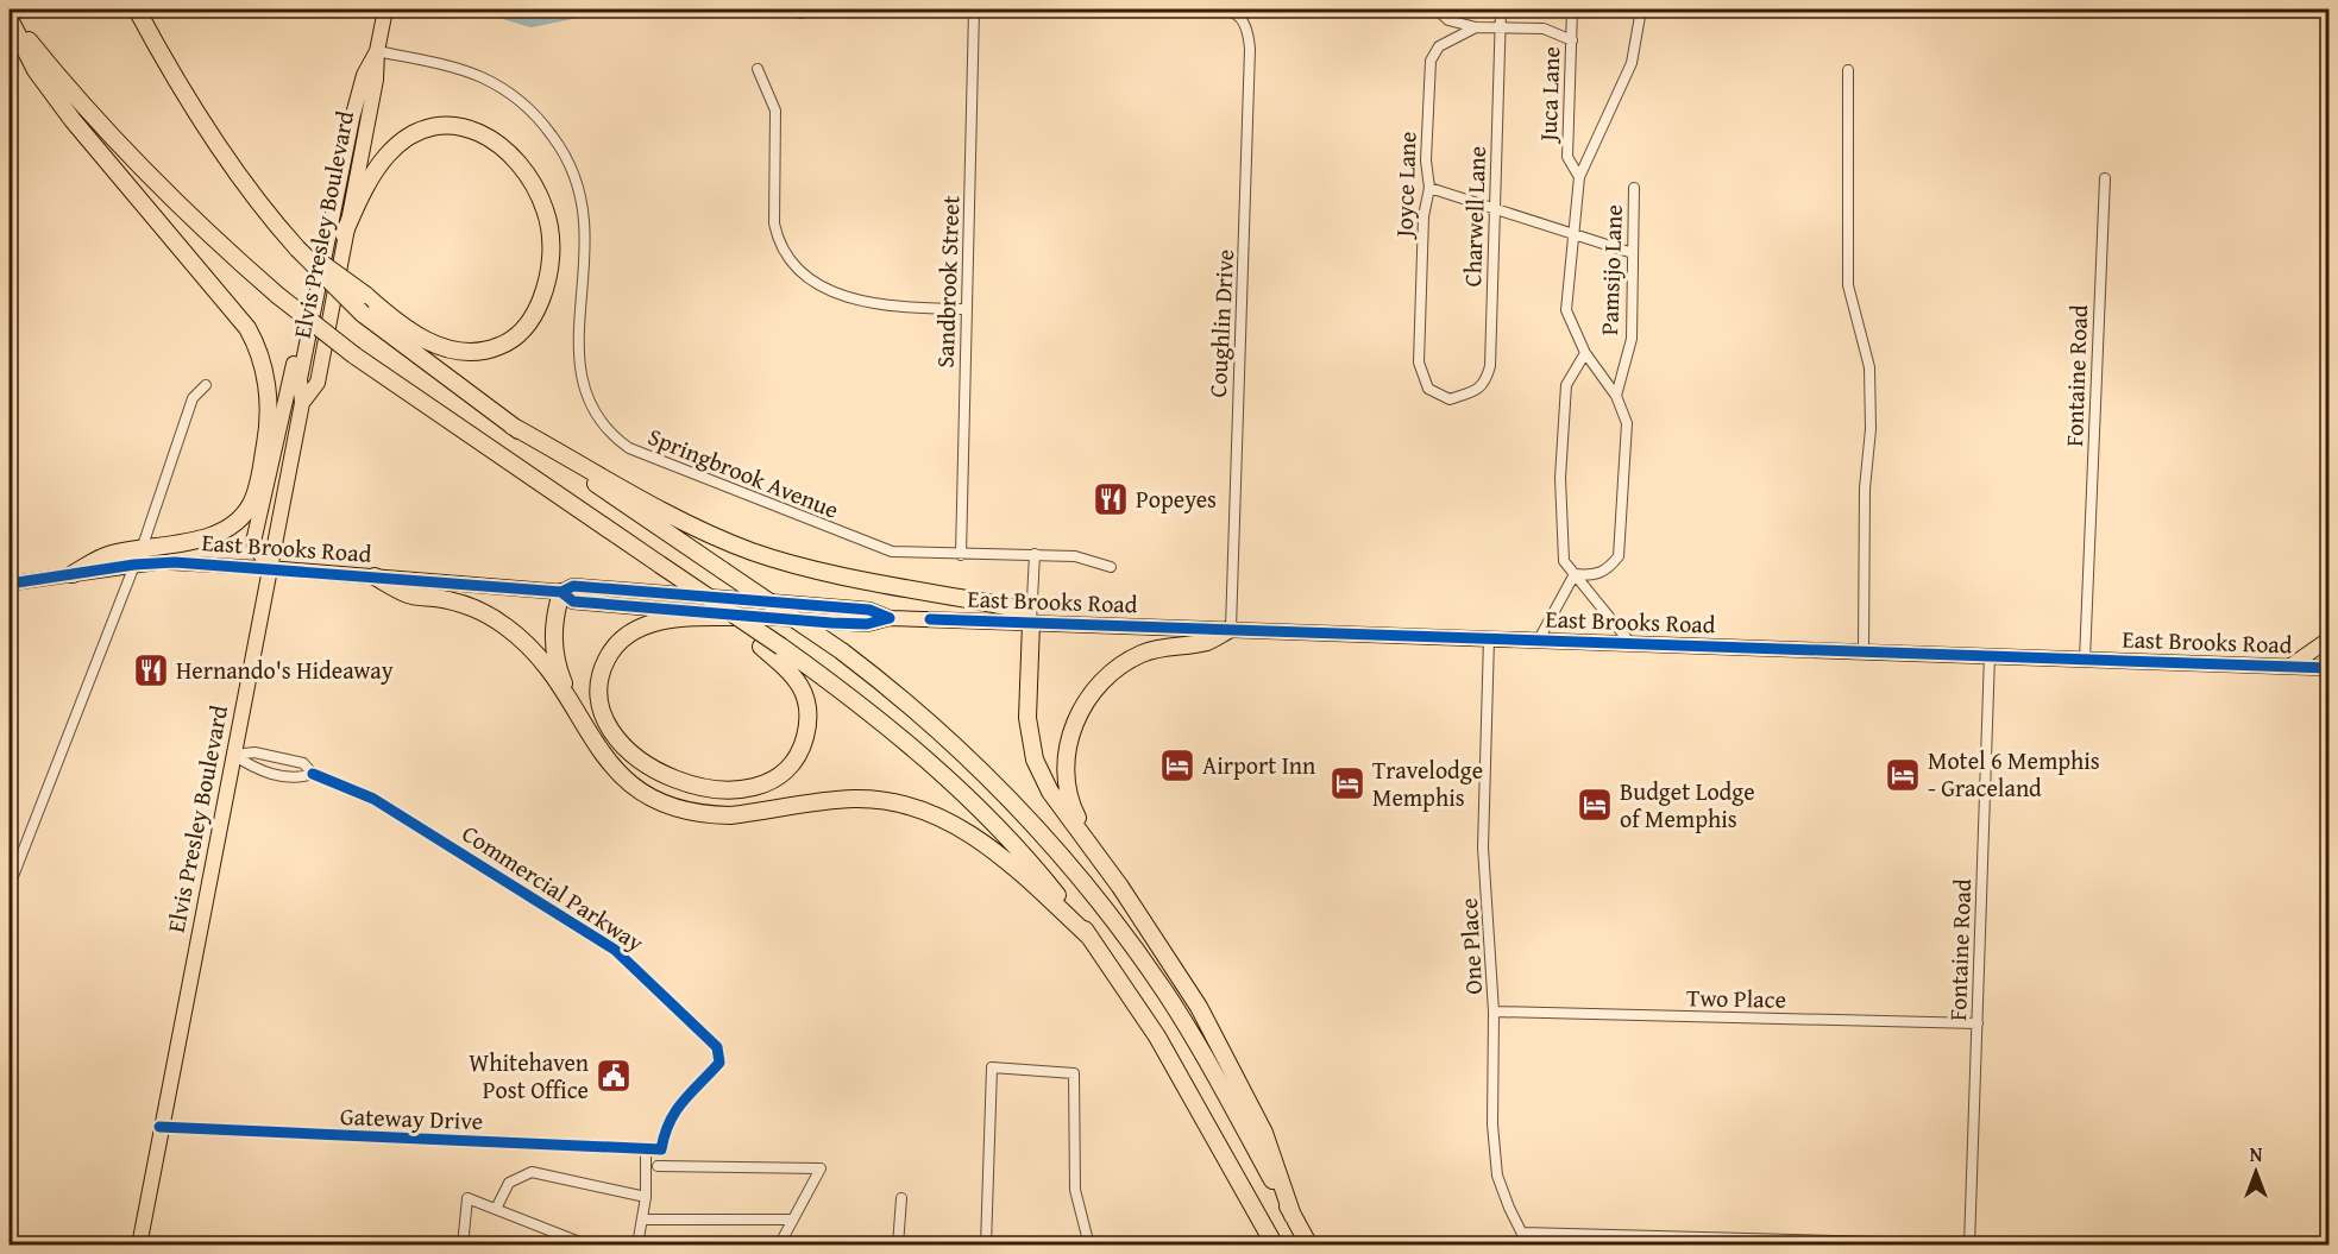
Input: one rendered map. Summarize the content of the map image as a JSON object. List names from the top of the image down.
{
  "streets": {
    "main road": ["Elvis Presley Boulevard", "East Brooks Road"],
    "street": [
      "Juca Lane",
      "Joyce Lane",
      "Charwell Lane",
      "Pamsijo Lane",
      "Sandbrook Street",
      "Coughlin Drive",
      "Fontaine Road",
      "Springbrook Avenue",
      "Commercial Parkway",
      "One Place",
      "Two Place",
      "Gateway Drive"
    ]
  },
  "crossings": [
    ["Joyce Lane", "Charwell Lane"],
    ["Elvis Presley Boulevard", "Springbrook Avenue"],
    ["Elvis Presley Boulevard", "East Brooks Road"],
    ["Elvis Presley Boulevard", "Commercial Parkway"],
    ["Elvis Presley Boulevard", "Gateway Drive"],
    ["Sandbrook Street", "Springbrook Avenue"],
    ["Coughlin Drive", "East Brooks Road"],
    ["Fontaine Road", "East Brooks Road"],
    ["Fontaine Road", "Two Place"],
    ["East Brooks Road", "One Place"],
    ["Commercial Parkway", "Gateway Drive"],
    ["One Place", "Two Place"]
  ],
  "places": {
    "restaurant": ["Popeyes", "Hernando's Hideaway"],
    "hotel": [
      "Airport Inn",
      "Motel 6 Memphis - Graceland",
      "Travelodge Memphis",
      "Budget Lodge of Memphis"
    ],
    "public building": ["Whitehaven Post Office"]
  },
  "north": "top"
}
